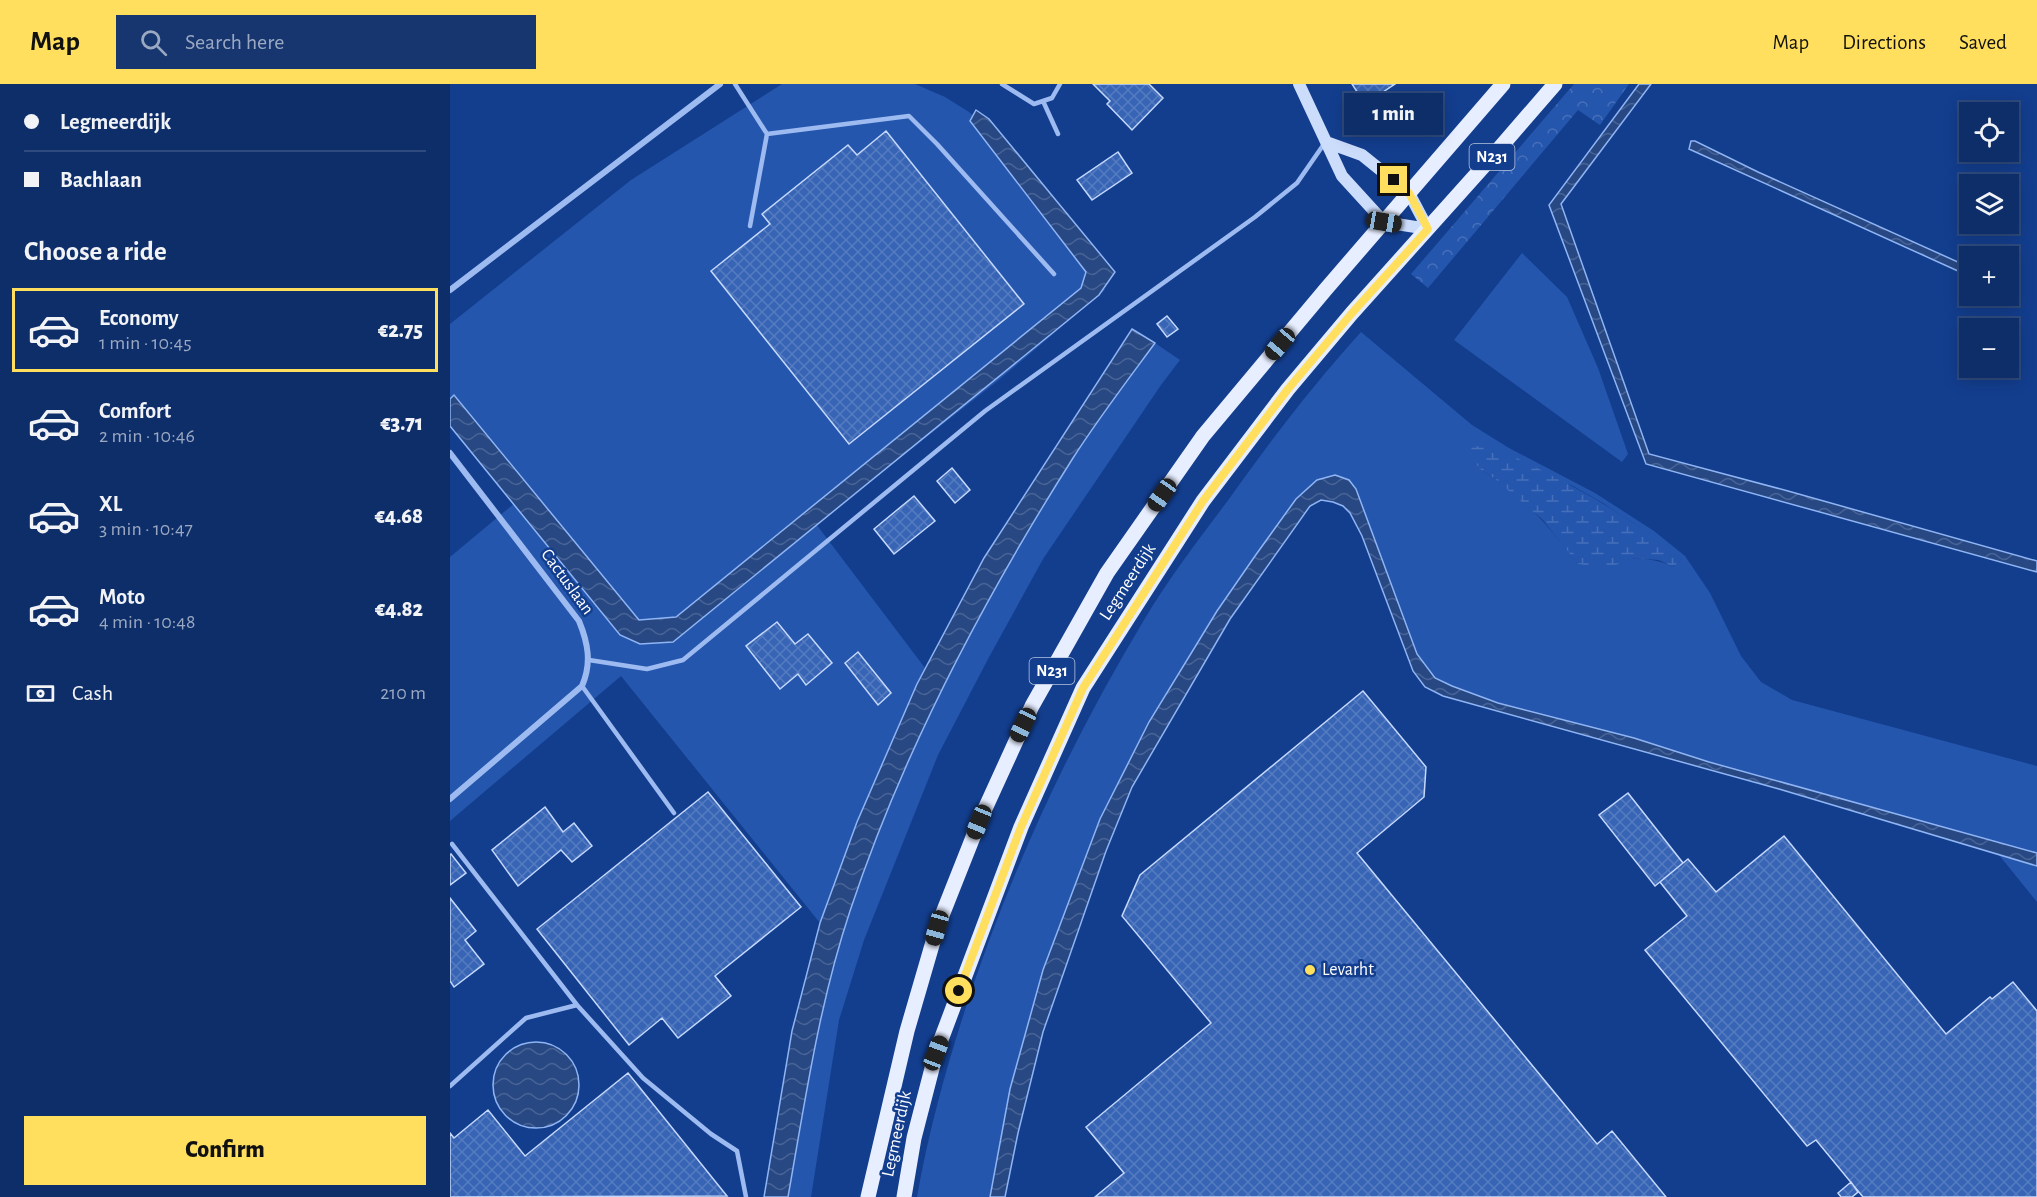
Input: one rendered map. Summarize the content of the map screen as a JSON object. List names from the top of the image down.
{
  "streets": {
    "main road": ["N231", "Legmeerdijk"],
    "street": ["Cactuslaan"]
  },
  "places": ["Levarht"],
  "page": {
    "header": "Map",
    "search": "Search here",
    "nav": ["Map", "Directions", "Saved"],
    "banner": ["Legmeerdijk", "Bachlaan"],
    "bubble": "1 min",
    "map_buttons": ["+", "−"],
    "heading": "Choose a ride",
    "list": [
      {
        "name": "Economy",
        "note": "1 min · 10:45",
        "value": "€2.75"
      },
      {
        "name": "Comfort",
        "note": "2 min · 10:46",
        "value": "€3.71"
      },
      {
        "name": "XL",
        "note": "3 min · 10:47",
        "value": "€4.68"
      },
      {
        "name": "Moto",
        "note": "4 min · 10:48",
        "value": "€4.82"
      }
    ],
    "pay": ["Cash", "210 m"],
    "buttons": "Confirm"
  }
}
